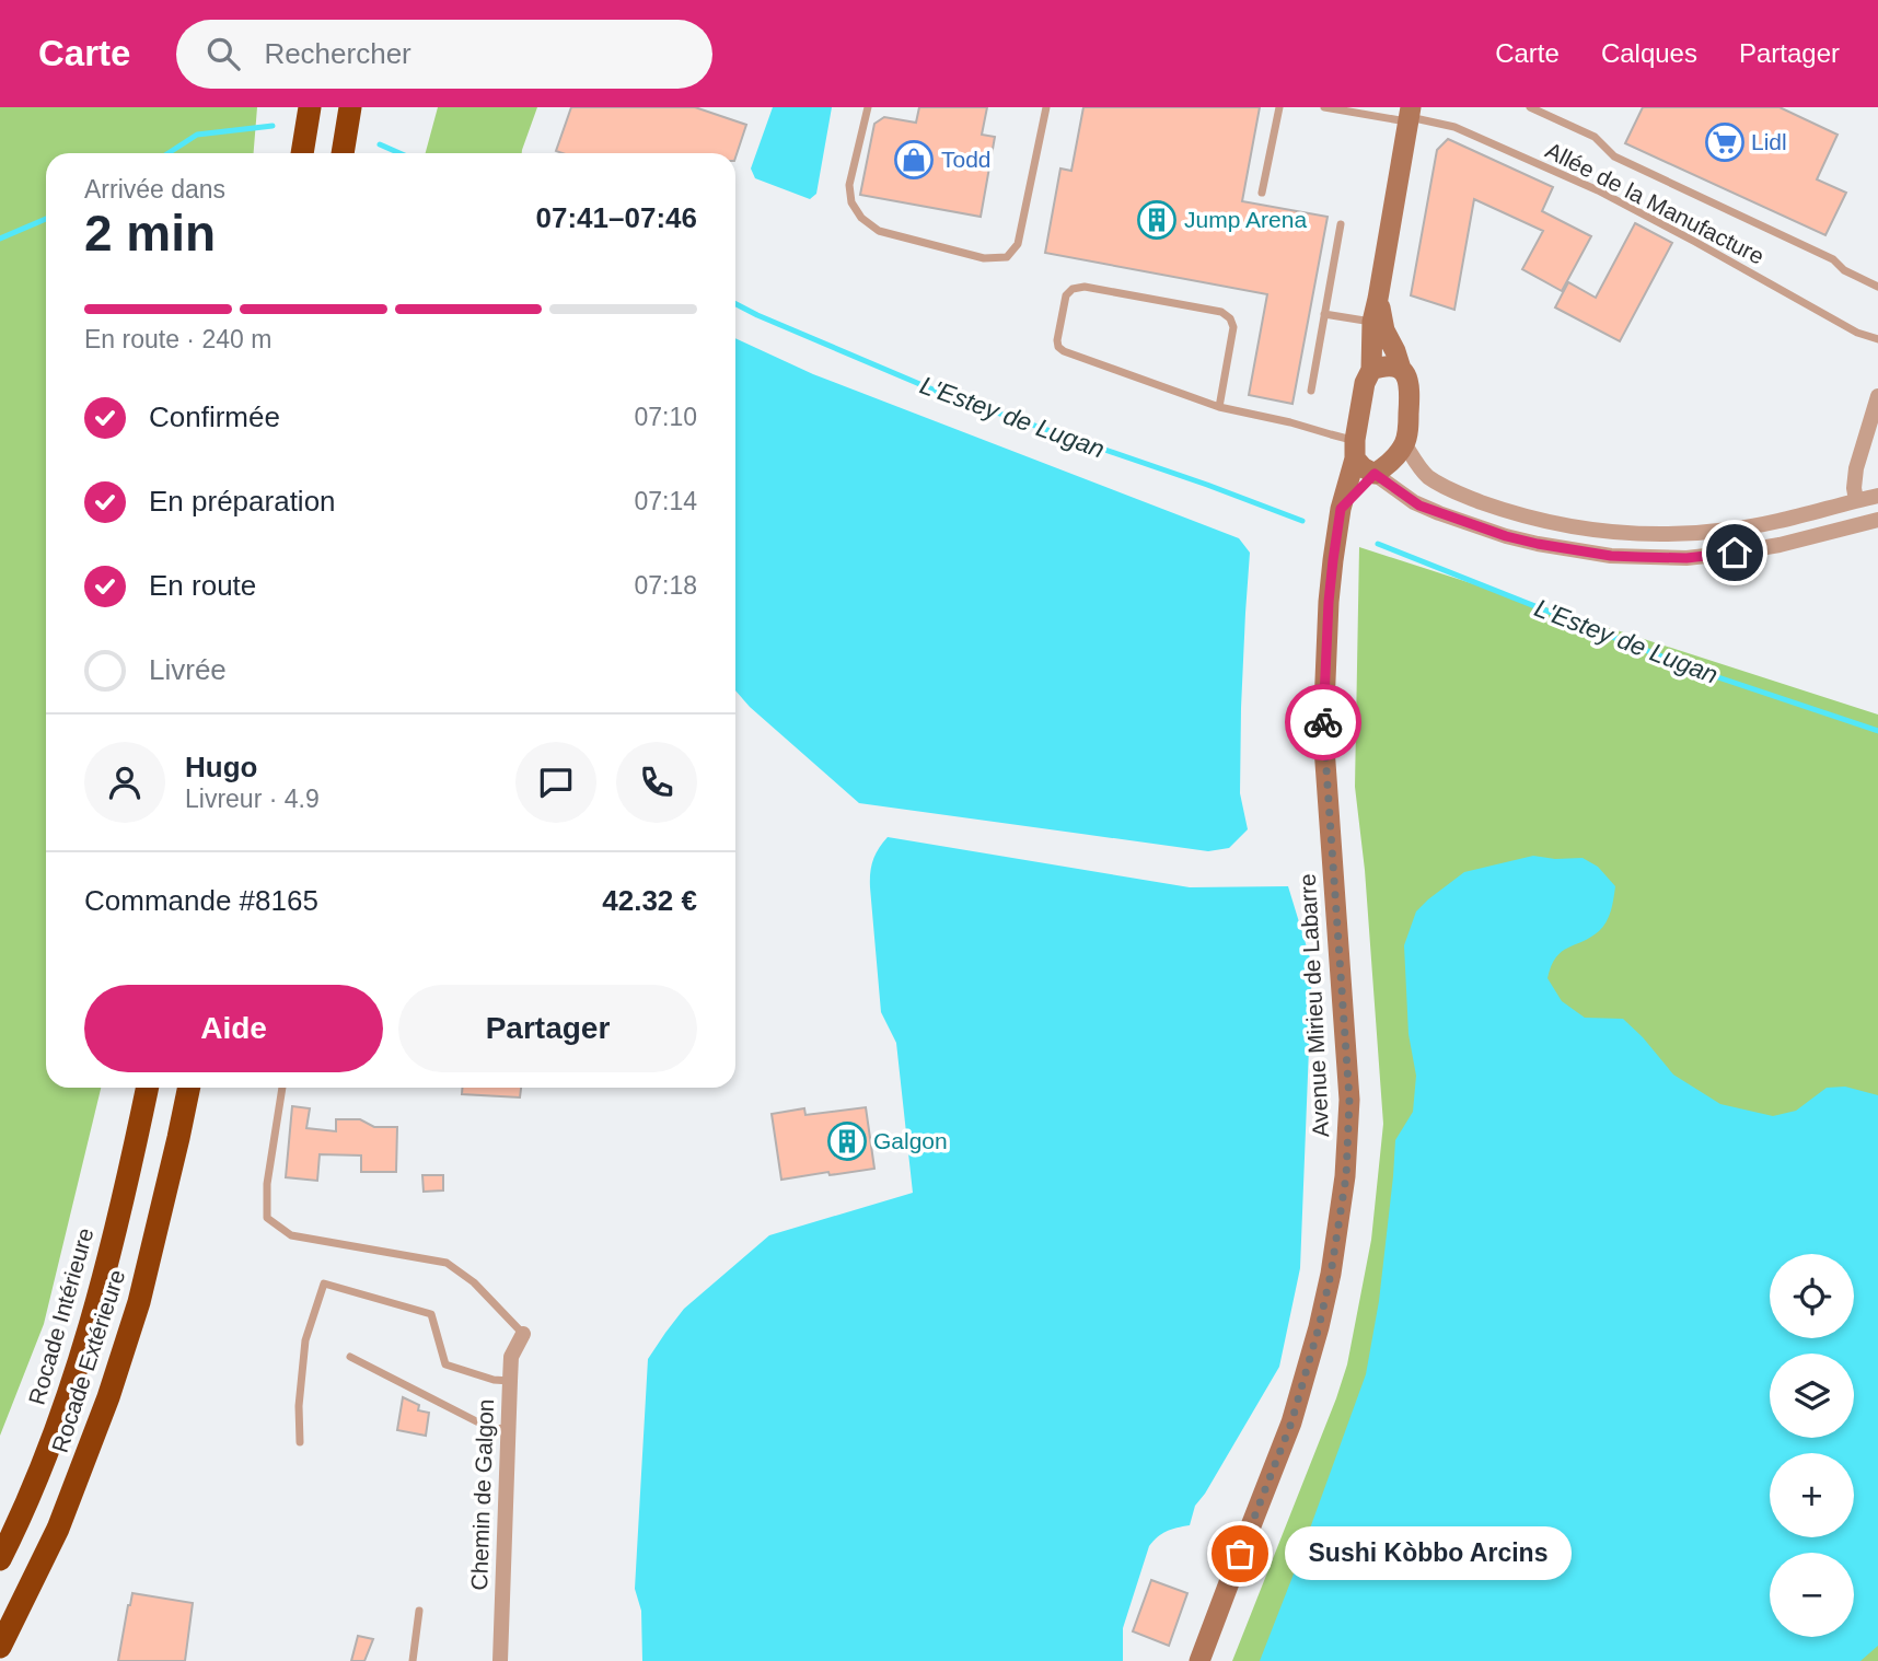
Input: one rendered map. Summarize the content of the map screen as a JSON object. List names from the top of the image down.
{
  "streets": {
    "highway": ["Rocade Intérieure", "Rocade Extérieure"],
    "main road": ["Avenue Mirieu de Labarre"],
    "street": ["Chemin de Galgon"],
    "lane": ["Allée de la Manufacture"]
  },
  "crossings": [
    ["Allée de la Manufacture", "Avenue Mirieu de Labarre"]
  ],
  "water": ["L'Estey de Lugan"],
  "places": {
    "supermarket": ["Lidl"],
    "shop": ["Todd"],
    "building": ["Jump Arena", "Galgon"],
    "other": ["Sushi Kòbbo Arcins"]
  },
  "page": {
    "header": "Carte",
    "search": "Rechercher",
    "nav": ["Carte", "Calques", "Partager"],
    "heading": ["2 min", "Arrivée dans", "07:41–07:46"],
    "panel": [
      "Hugo",
      "Livreur · 4.9",
      "Commande #8165",
      "42.32 €"
    ],
    "bar": "En route · 240 m",
    "list": [
      ["Confirmée", "07:10"],
      ["En préparation", "07:14"],
      ["En route", "07:18"],
      "Livrée"
    ],
    "buttons": ["Aide", "Partager"],
    "map_buttons": ["+", "−"],
    "bubble": "Sushi Kòbbo Arcins"
  }
}
